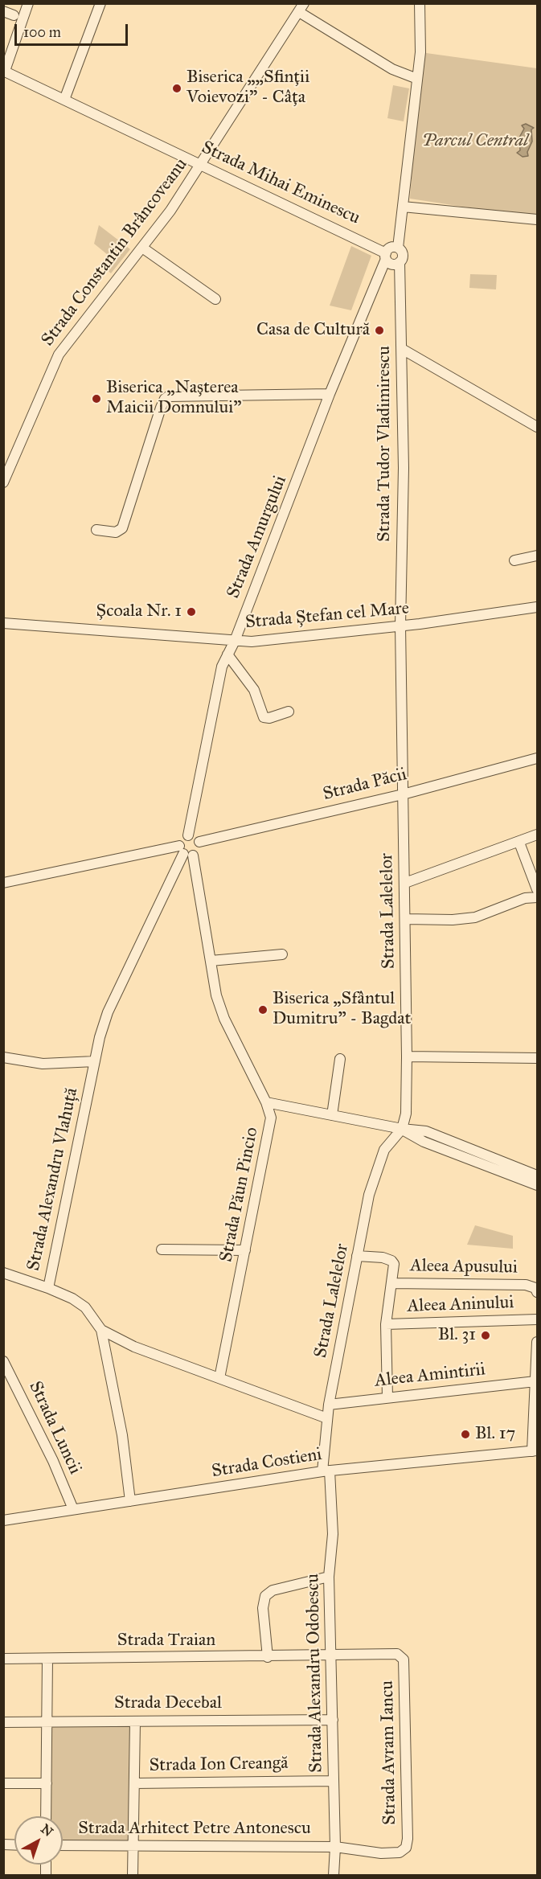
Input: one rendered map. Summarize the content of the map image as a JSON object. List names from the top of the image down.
{
  "streets": {
    "street": [
      "Strada Mihai Eminescu",
      "Strada Constantin Brâncoveanu",
      "Strada Tudor Vladimirescu",
      "Strada Amurgului",
      "Strada Ștefan cel Mare",
      "Strada Păcii",
      "Strada Lalelelor",
      "Strada Alexandru Vlahuță",
      "Strada Păun Pincio",
      "Aleea Apusului",
      "Aleea Aninului",
      "Aleea Amintirii",
      "Strada Luncii",
      "Strada Costieni",
      "Strada Traian",
      "Strada Alexandru Odobescu",
      "Strada Decebal",
      "Strada Avram Iancu",
      "Strada Ion Creangă",
      "Strada Arhitect Petre Antonescu"
    ]
  },
  "crossings": [
    ["Strada Mihai Eminescu", "Strada Constantin Brâncoveanu"],
    ["Strada Mihai Eminescu", "Strada Tudor Vladimirescu"],
    ["Strada Mihai Eminescu", "Strada Amurgului"],
    ["Strada Tudor Vladimirescu", "Strada Amurgului"],
    ["Strada Tudor Vladimirescu", "Strada Ștefan cel Mare"],
    ["Strada Tudor Vladimirescu", "Strada Lalelelor"],
    ["Strada Amurgului", "Strada Ștefan cel Mare"],
    ["Strada Ștefan cel Mare", "Strada Lalelelor"],
    ["Strada Păcii", "Strada Lalelelor"],
    ["Strada Lalelelor", "Aleea Amintirii"],
    ["Strada Lalelelor", "Strada Costieni"],
    ["Strada Lalelelor", "Strada Alexandru Odobescu"],
    ["Strada Alexandru Vlahuță", "Strada Păun Pincio"],
    ["Strada Alexandru Vlahuță", "Strada Costieni"],
    ["Strada Luncii", "Strada Costieni"],
    ["Strada Costieni", "Strada Alexandru Odobescu"],
    ["Strada Traian", "Strada Alexandru Odobescu"],
    ["Strada Traian", "Strada Avram Iancu"],
    ["Strada Alexandru Odobescu", "Strada Decebal"],
    ["Strada Alexandru Odobescu", "Strada Avram Iancu"],
    ["Strada Alexandru Odobescu", "Strada Ion Creangă"],
    ["Strada Alexandru Odobescu", "Strada Arhitect Petre Antonescu"],
    ["Strada Avram Iancu", "Strada Arhitect Petre Antonescu"]
  ],
  "parks": ["Parcul Central"],
  "places": [
    "Biserica „„Sfinții Voievozi” - Câța",
    "Casa de Cultură",
    "Biserica „Nașterea Maicii Domnului”",
    "Școala Nr. 1",
    "Biserica „Sfântul Dumitru” - Bagdat",
    "Bl. 31",
    "Bl. 17"
  ],
  "scale_bar": "100 m",
  "north": "top right"
}
